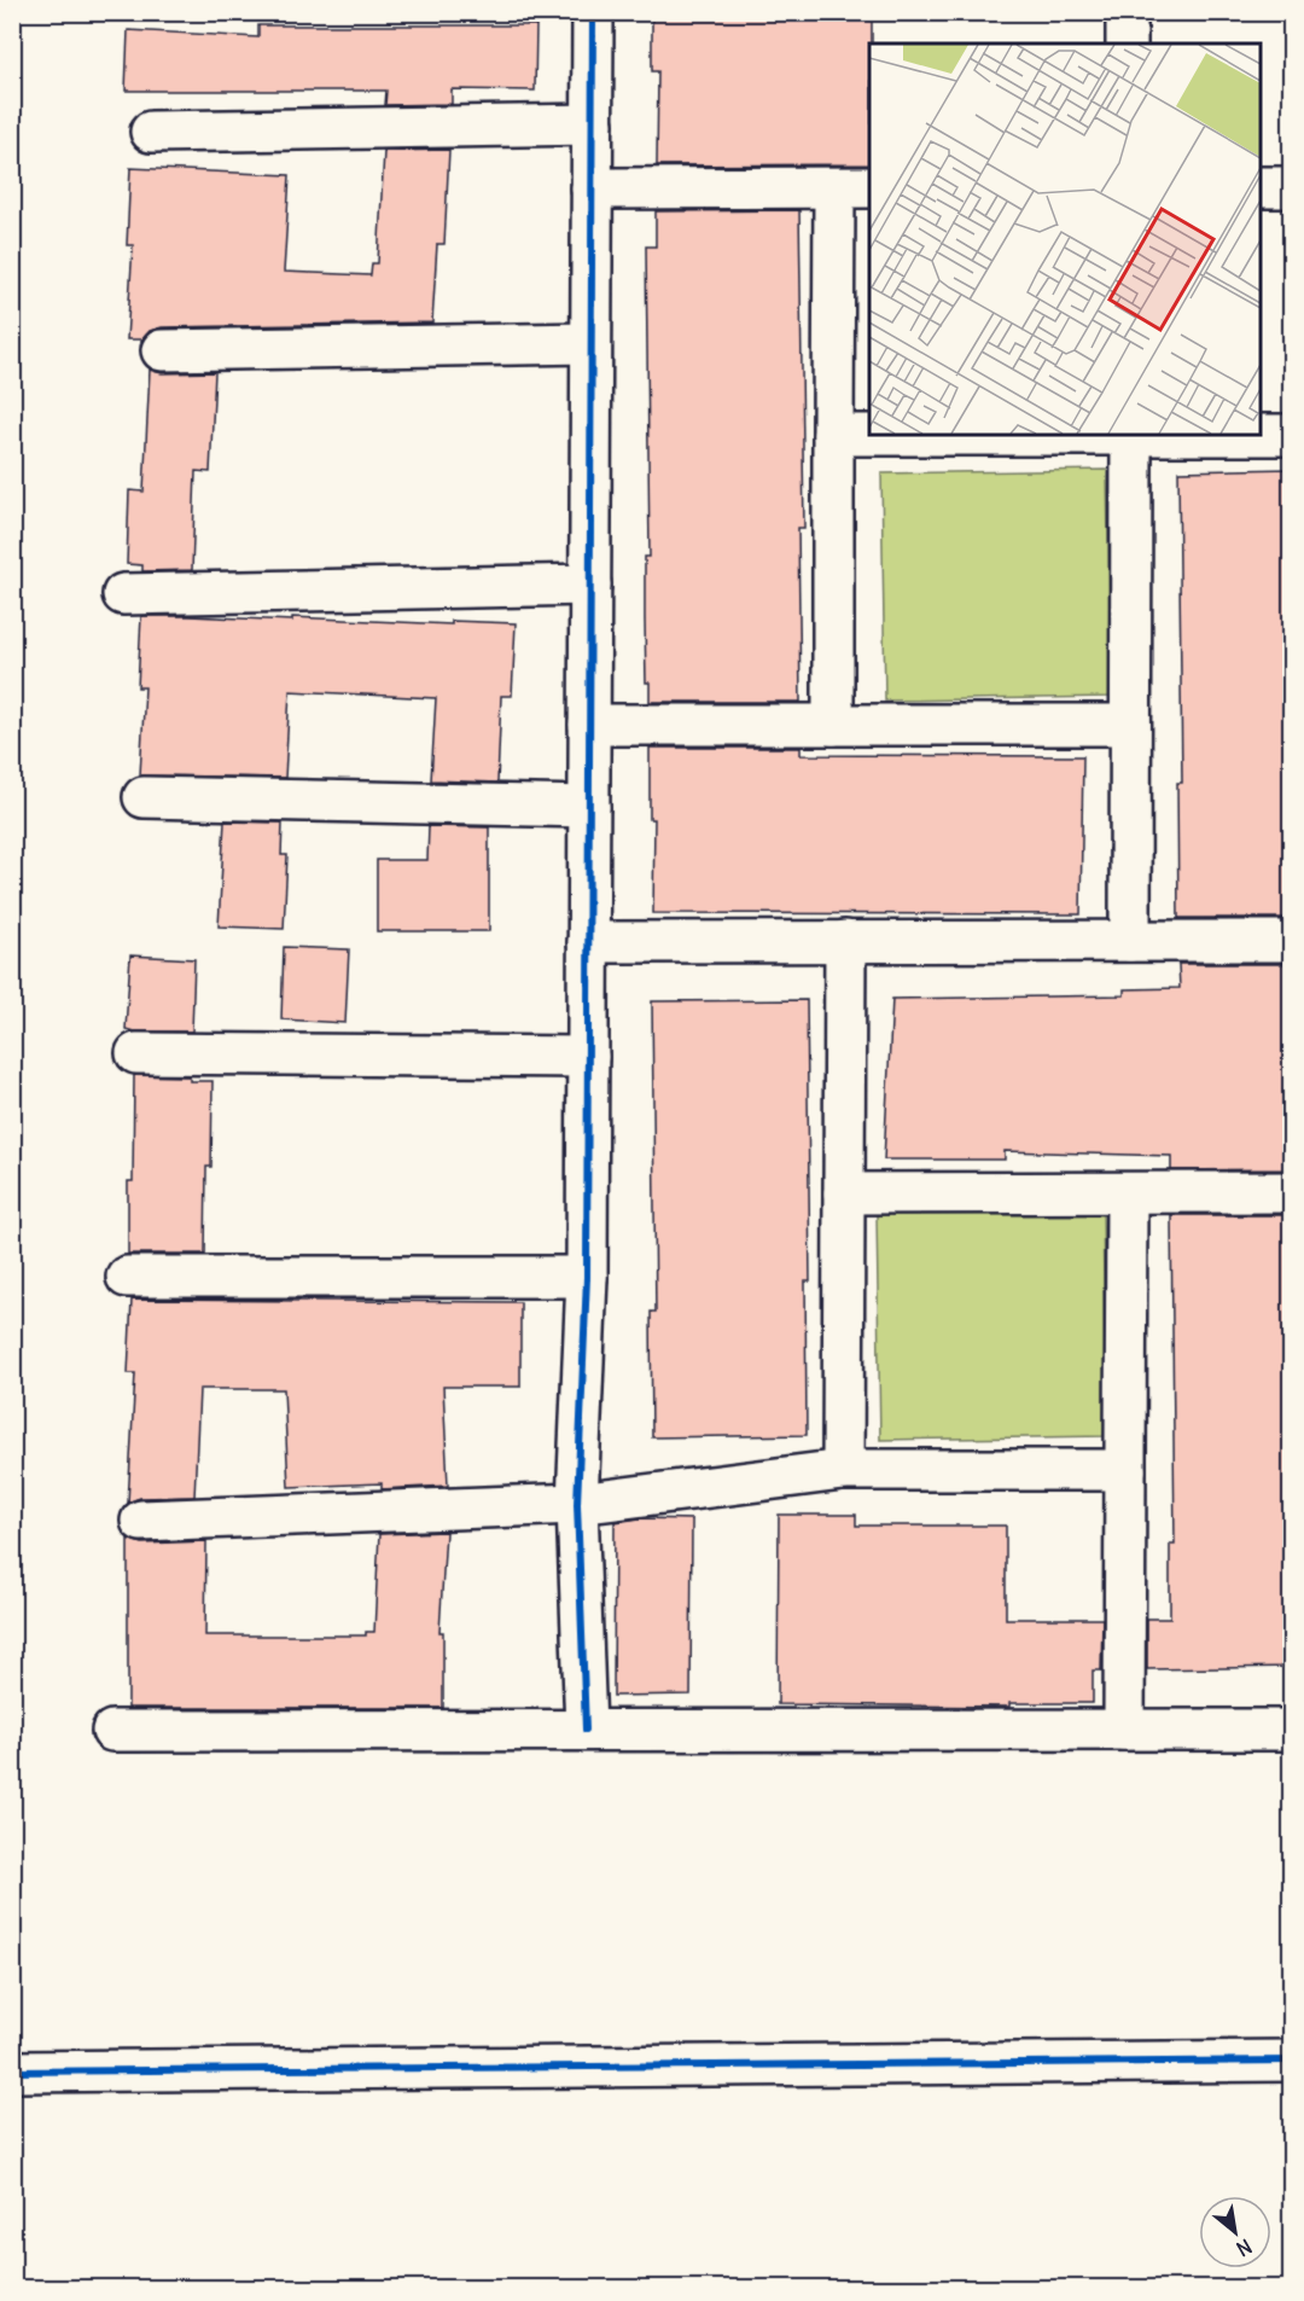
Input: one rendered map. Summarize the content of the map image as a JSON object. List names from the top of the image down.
{
  "north": "bottom right"
}
